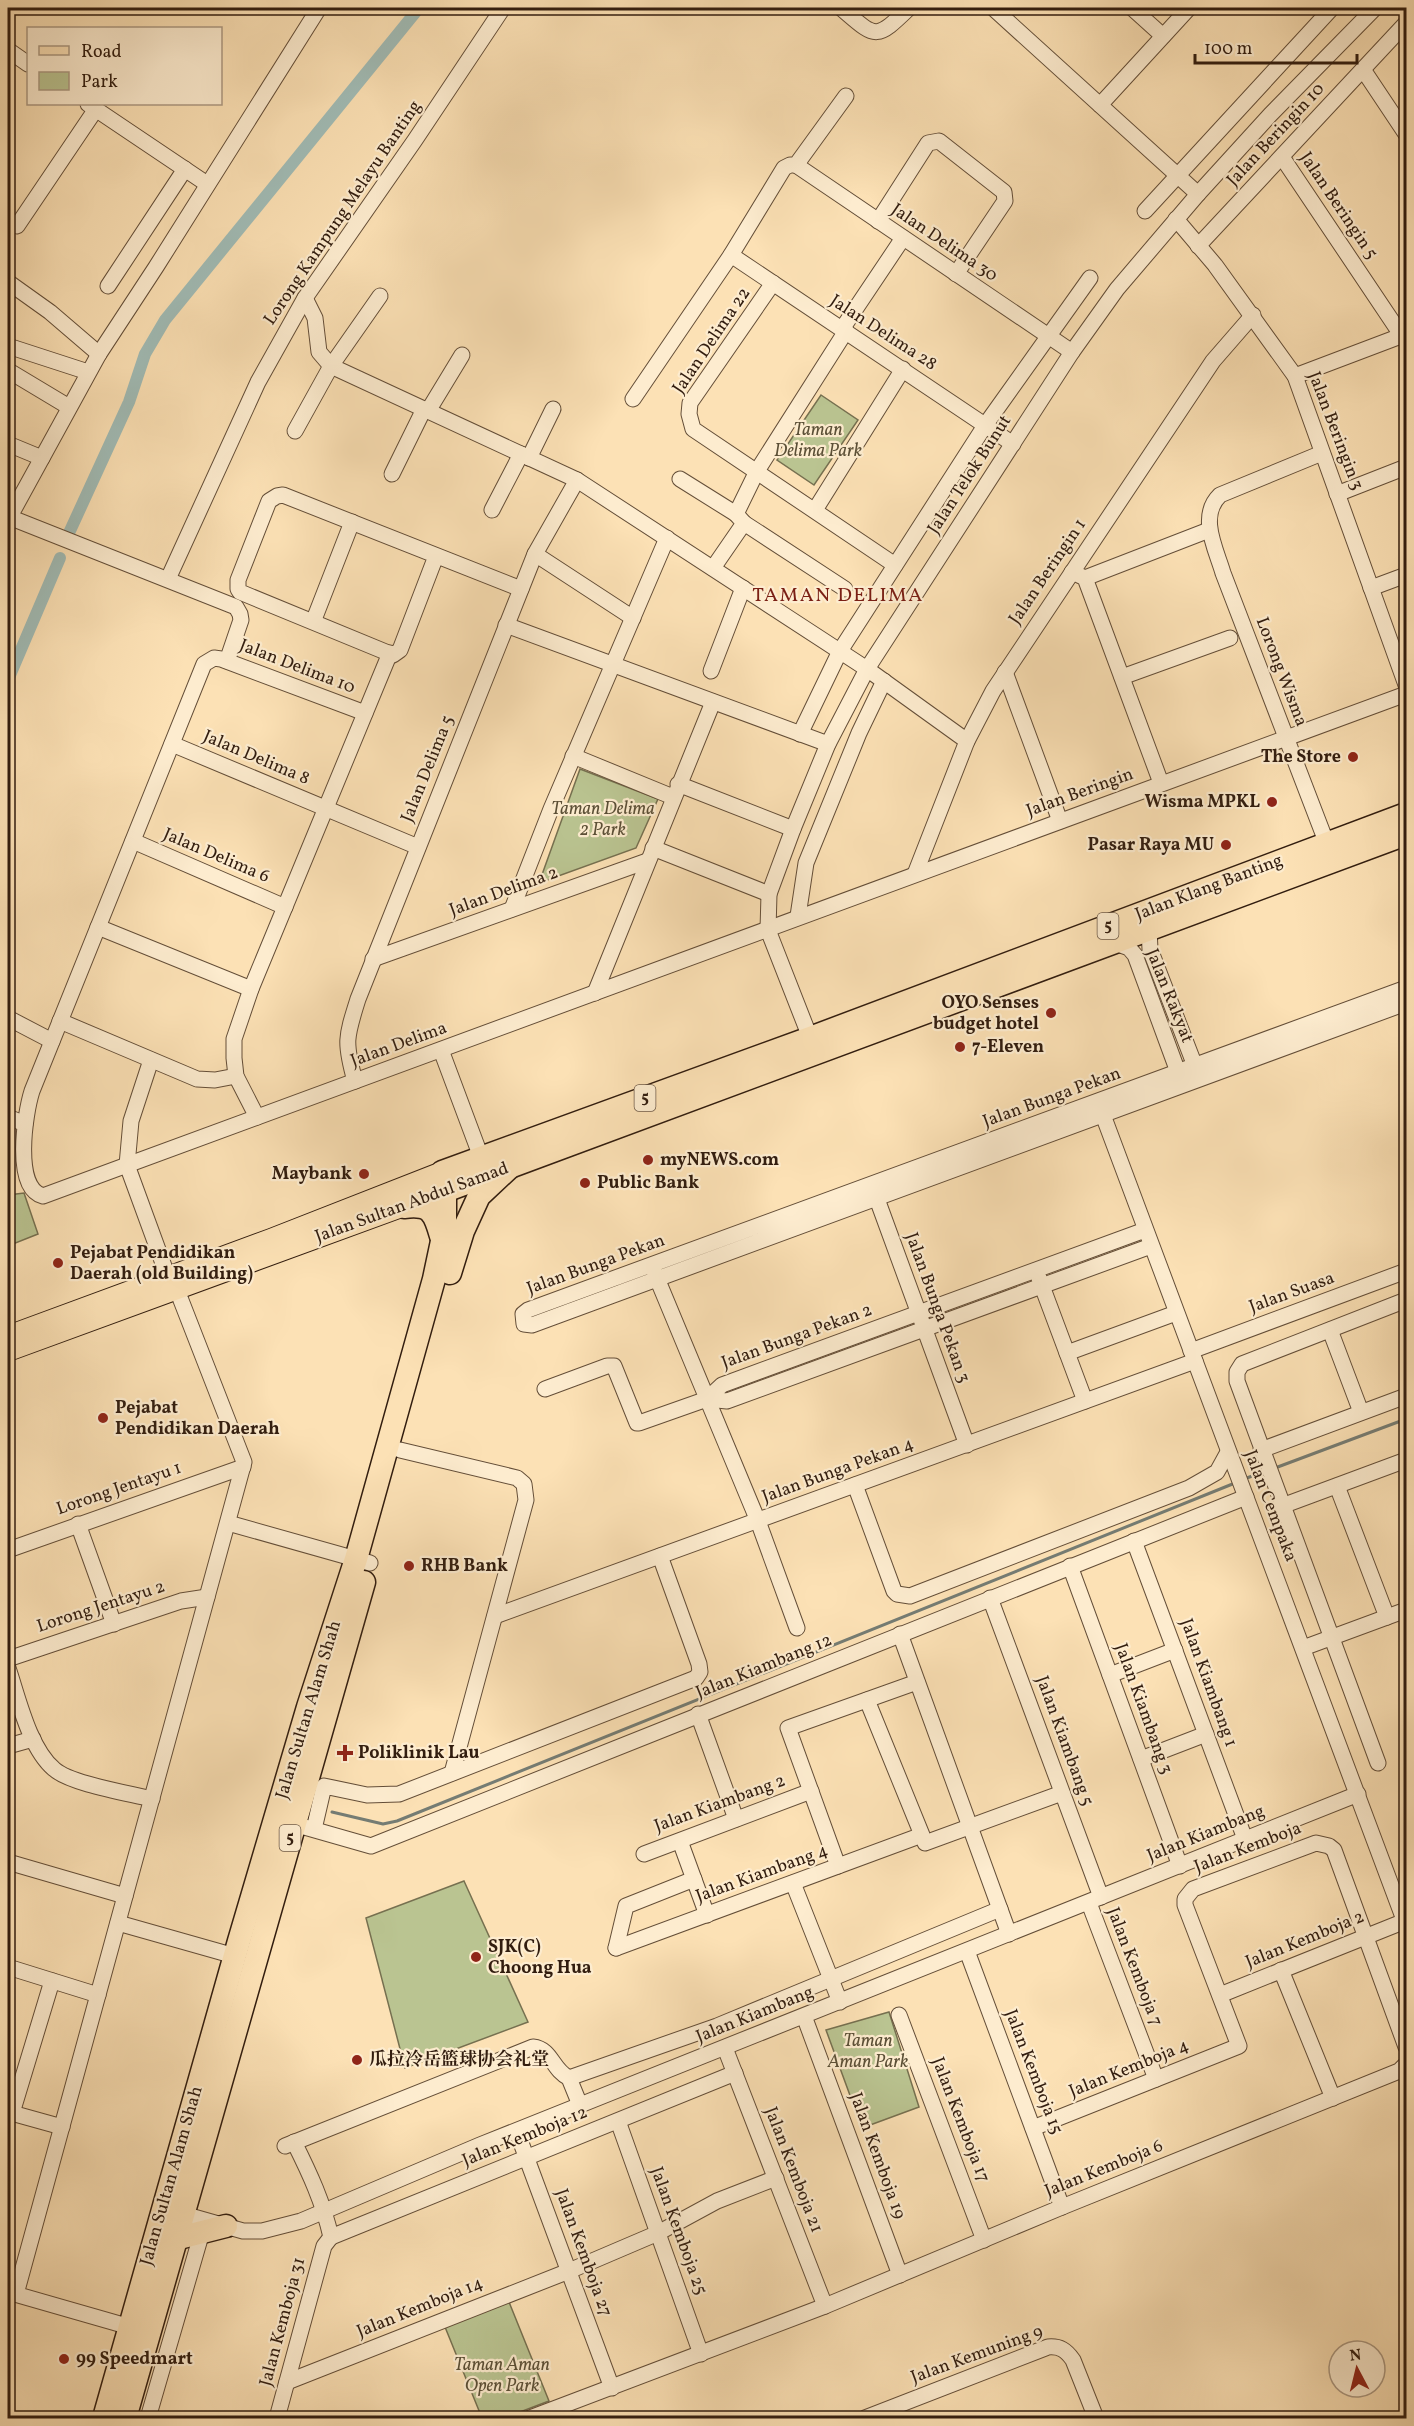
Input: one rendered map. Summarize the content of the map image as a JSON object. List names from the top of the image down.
{
  "streets": {
    "highway": [
      "Jalan Klang Banting",
      "5",
      "Jalan Sultan Abdul Samad",
      "Jalan Sultan Alam Shah"
    ],
    "street": [
      "Jalan Beringin 10",
      "Jalan Beringin 5",
      "Lorong Kampung Melayu Banting",
      "Jalan Delima 30",
      "Jalan Delima 28",
      "Jalan Delima 22",
      "Jalan Beringin 3",
      "Jalan Telok Bunut",
      "Jalan Beringin 1",
      "Jalan Delima 10",
      "Lorong Wisma",
      "Jalan Delima 8",
      "Jalan Delima 5",
      "Jalan Beringin",
      "Jalan Delima 6",
      "Jalan Delima 2",
      "Jalan Rakyat",
      "Jalan Delima",
      "Jalan Bunga Pekan",
      "Jalan Suasa",
      "Jalan Bunga Pekan 3",
      "Jalan Bunga Pekan 2",
      "Jalan Bunga Pekan 4",
      "Lorong Jentayu 1",
      "Jalan Cempaka",
      "Lorong Jentayu 2",
      "Jalan Kiambang 12",
      "Jalan Kiambang 1",
      "Jalan Kiambang 3",
      "Jalan Kiambang 5",
      "Jalan Kiambang 2",
      "Jalan Kiambang",
      "Jalan Kemboja",
      "Jalan Kiambang 4",
      "Jalan Kemboja 2",
      "Jalan Kemboja 7",
      "Jalan Kemboja 4",
      "Jalan Kemboja 15",
      "Jalan Kemboja 17",
      "Jalan Kemboja 12",
      "Jalan Kemboja 19",
      "Jalan Kemboja 6",
      "Jalan Kemboja 21",
      "Jalan Kemboja 25",
      "Jalan Kemboja 27",
      "Jalan Kemboja 14",
      "Jalan Kemboja 31",
      "Jalan Kemuning 9"
    ]
  },
  "crossings": [
    ["Jalan Beringin 10", "Jalan Beringin 5"],
    ["Jalan Beringin 10", "Jalan Beringin 3"],
    ["Jalan Delima 30", "Jalan Telok Bunut"],
    ["Jalan Delima 28", "Jalan Delima 22"],
    ["Jalan Delima 28", "Jalan Telok Bunut"],
    ["Jalan Beringin 3", "Jalan Telok Bunut"],
    ["Jalan Beringin 3", "Jalan Beringin 1"],
    ["Jalan Beringin 3", "Lorong Wisma"],
    ["Jalan Telok Bunut", "Jalan Beringin"],
    ["Jalan Telok Bunut", "Jalan Klang Banting"],
    ["Jalan Telok Bunut", "Jalan Delima"],
    ["Jalan Telok Bunut", "Jalan Sultan Abdul Samad"],
    ["Jalan Beringin 1", "Jalan Beringin"],
    ["Lorong Wisma", "Jalan Beringin"],
    ["Lorong Wisma", "Jalan Klang Banting"],
    ["Jalan Delima 8", "Jalan Delima 5"],
    ["Jalan Delima 5", "Jalan Delima 2"],
    ["Jalan Delima 5", "Jalan Delima"],
    ["Jalan Beringin", "Jalan Delima"],
    ["Jalan Klang Banting", "Jalan Rakyat"],
    ["Jalan Klang Banting", "Jalan Sultan Abdul Samad"],
    ["5", "Jalan Sultan Abdul Samad"],
    ["5", "Jalan Sultan Alam Shah"],
    ["Jalan Rakyat", "Jalan Bunga Pekan"],
    ["Jalan Bunga Pekan", "Jalan Bunga Pekan 3"],
    ["Jalan Bunga Pekan", "Jalan Cempaka"],
    ["Jalan Sultan Abdul Samad", "Jalan Sultan Alam Shah"],
    ["Jalan Suasa", "Jalan Bunga Pekan 4"],
    ["Jalan Suasa", "Jalan Cempaka"],
    ["Jalan Bunga Pekan 3", "Jalan Bunga Pekan 2"],
    ["Jalan Bunga Pekan 3", "Jalan Bunga Pekan 4"],
    ["Jalan Bunga Pekan 2", "Jalan Cempaka"],
    ["Jalan Bunga Pekan 4", "Jalan Cempaka"],
    ["Jalan Cempaka", "Jalan Kiambang 12"],
    ["Jalan Cempaka", "Jalan Kiambang"],
    ["Jalan Cempaka", "Jalan Kemboja 2"],
    ["Jalan Kiambang 12", "Jalan Kiambang 1"],
    ["Jalan Kiambang 12", "Jalan Kiambang 3"],
    ["Jalan Kiambang 12", "Jalan Sultan Alam Shah"],
    ["Jalan Kiambang 12", "Jalan Kiambang 5"],
    ["Jalan Kiambang 1", "Jalan Kiambang"],
    ["Jalan Kiambang 3", "Jalan Kiambang"],
    ["Jalan Sultan Alam Shah", "Jalan Kiambang"],
    ["Jalan Kiambang 5", "Jalan Kiambang"],
    ["Jalan Kiambang 5", "Jalan Kiambang 4"],
    ["Jalan Kiambang 5", "Jalan Kemboja 7"],
    ["Jalan Kiambang", "Jalan Kemboja 7"],
    ["Jalan Kiambang", "Jalan Kemboja 15"],
    ["Jalan Kiambang", "Jalan Kemboja 19"],
    ["Jalan Kiambang", "Jalan Kemboja 21"],
    ["Jalan Kiambang", "Jalan Kemboja 27"],
    ["Jalan Kemboja", "Jalan Kemboja 2"],
    ["Jalan Kemboja", "Jalan Kemboja 4"],
    ["Jalan Kemboja 2", "Jalan Kemboja 4"],
    ["Jalan Kemboja 7", "Jalan Kemboja 4"],
    ["Jalan Kemboja 4", "Jalan Kemboja 15"],
    ["Jalan Kemboja 15", "Jalan Kemboja 6"],
    ["Jalan Kemboja 17", "Jalan Kemboja 6"],
    ["Jalan Kemboja 12", "Jalan Kemboja 21"],
    ["Jalan Kemboja 12", "Jalan Kemboja 25"],
    ["Jalan Kemboja 12", "Jalan Kemboja 27"],
    ["Jalan Kemboja 12", "Jalan Kemboja 31"],
    ["Jalan Kemboja 19", "Jalan Kemboja 6"],
    ["Jalan Kemboja 6", "Jalan Kemboja 21"],
    ["Jalan Kemboja 6", "Jalan Kemboja 25"],
    ["Jalan Kemboja 6", "Jalan Kemboja 27"],
    ["Jalan Kemboja 21", "Jalan Kemboja 14"],
    ["Jalan Kemboja 25", "Jalan Kemboja 14"],
    ["Jalan Kemboja 27", "Jalan Kemboja 14"],
    ["Jalan Kemboja 14", "Jalan Kemboja 31"]
  ],
  "districts": ["TAMAN DELIMA"],
  "parks": [
    "Taman Delima Park",
    "Taman Delima 2 Park",
    "Taman Aman Park",
    "Taman Aman Open Park"
  ],
  "places": {
    "other": [
      "The Store",
      "Wisma MPKL",
      "Pasar Raya MU",
      "OYO Senses budget hotel",
      "7-Eleven",
      "myNEWS.com",
      "Maybank",
      "Public Bank",
      "Pejabat Pendidikan Daerah (old Building)",
      "Pejabat Pendidikan Daerah",
      "RHB Bank",
      "SJK(C) Choong Hua",
      "瓜拉冷岳篮球协会礼堂",
      "99 Speedmart"
    ],
    "health": ["Poliklinik Lau"]
  },
  "legend": ["Road", "Park"],
  "scale_bar": "100 m",
  "north": "top"
}
